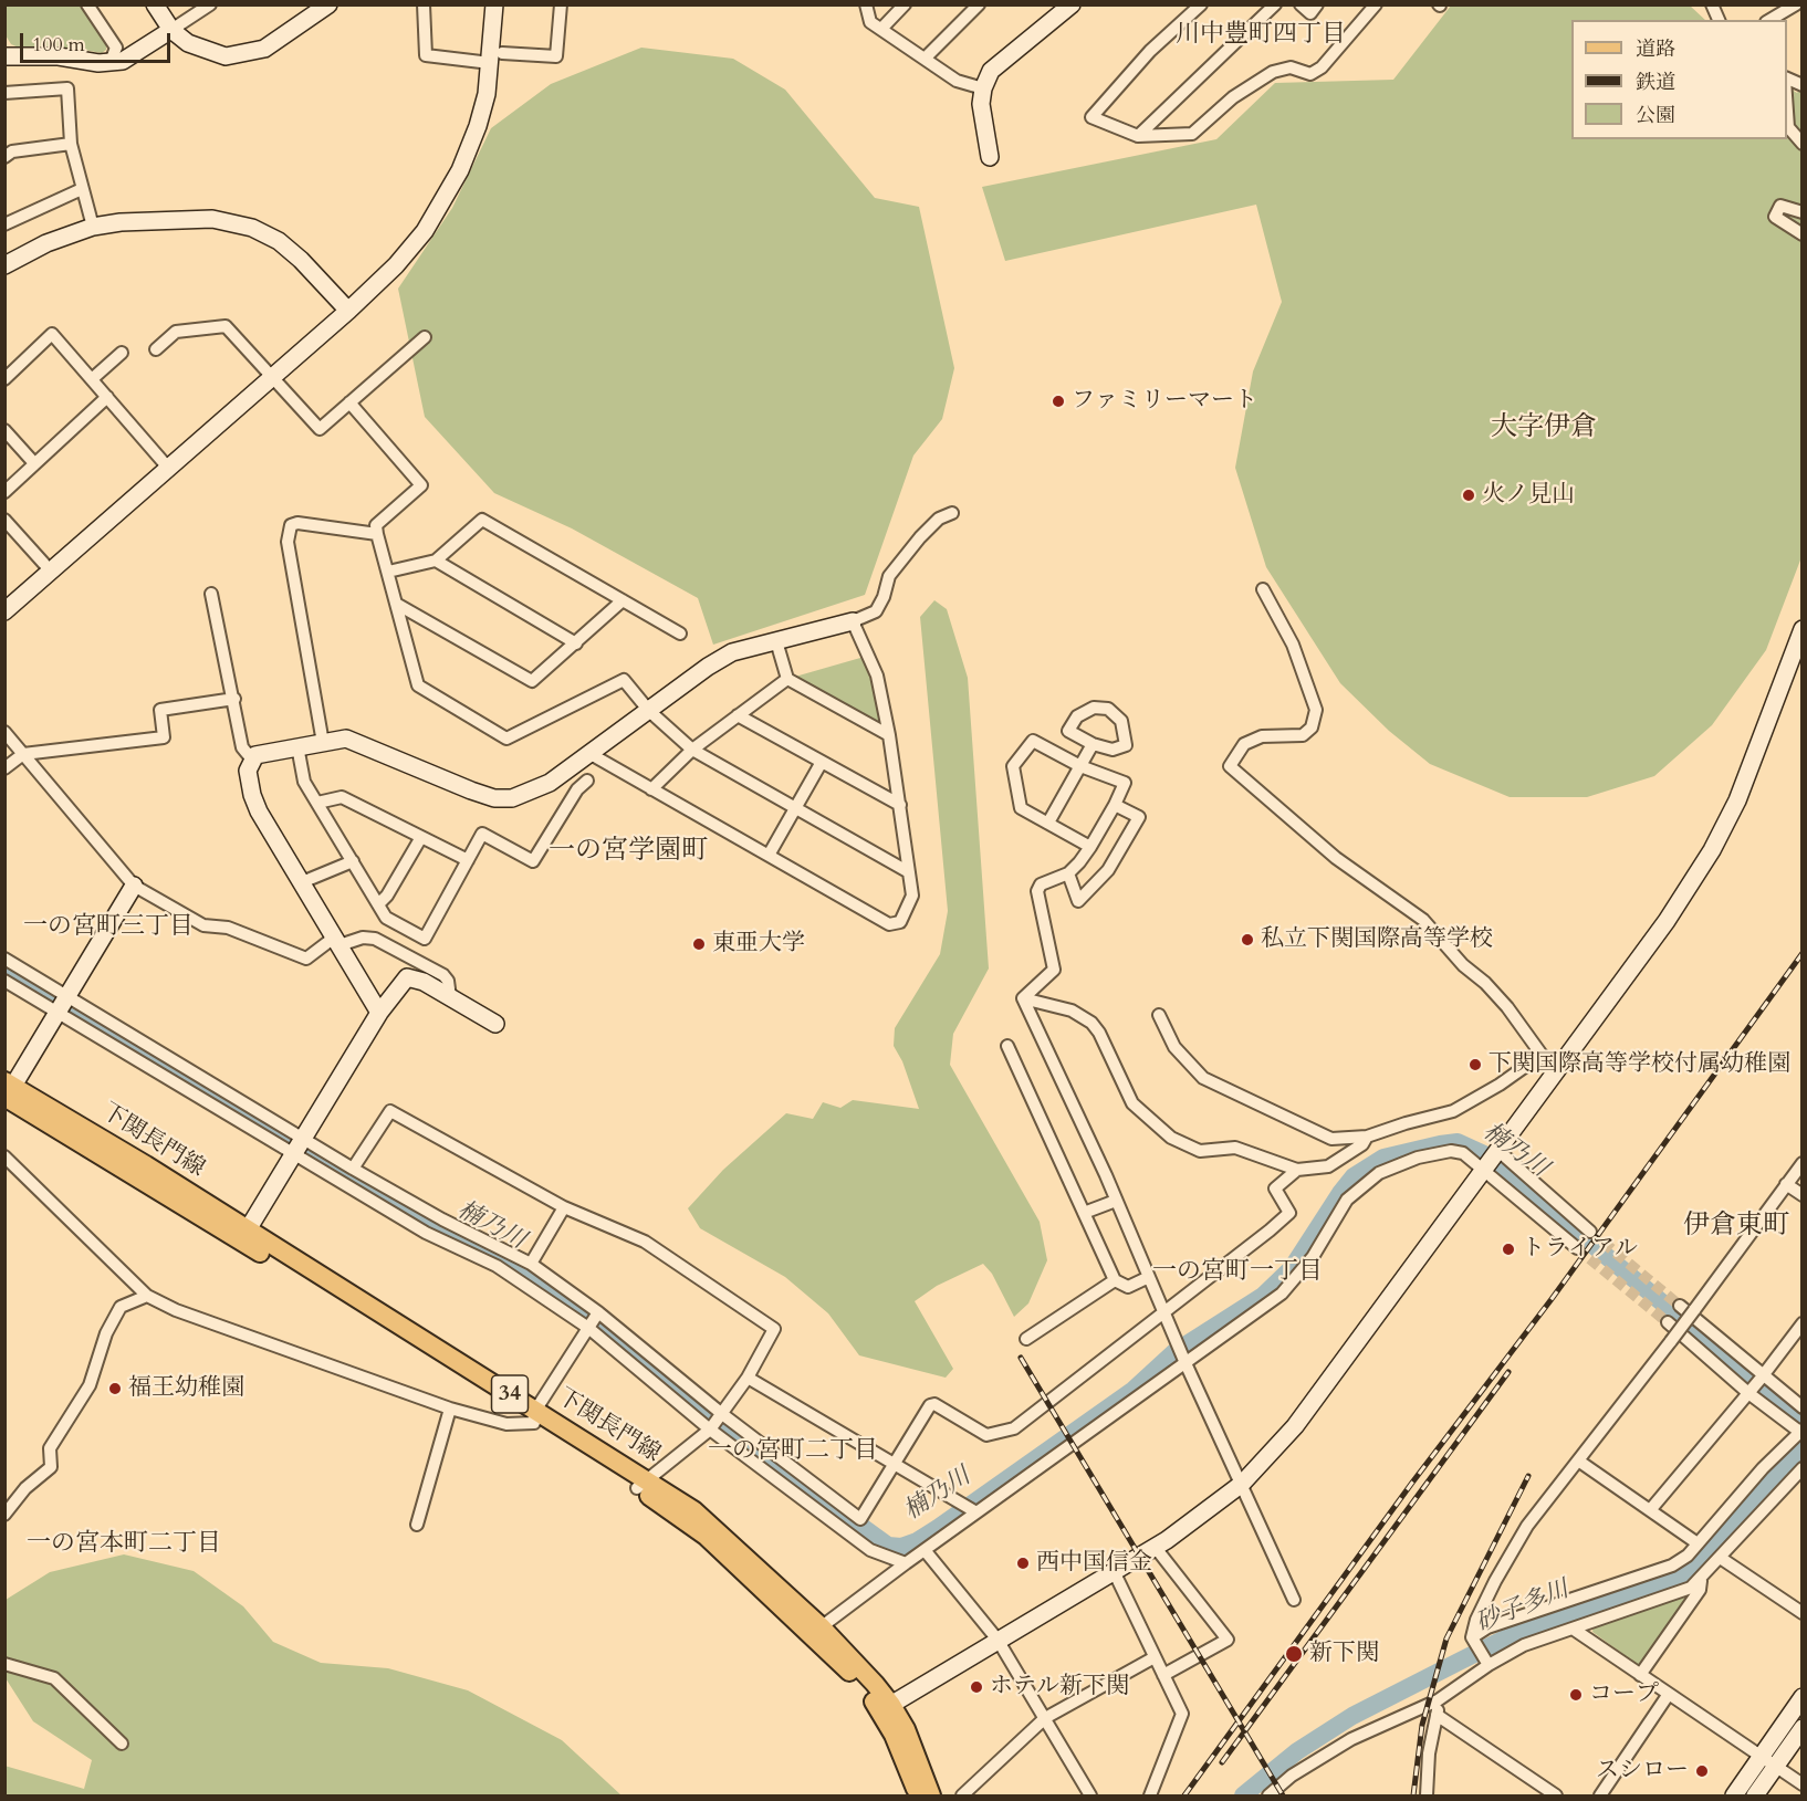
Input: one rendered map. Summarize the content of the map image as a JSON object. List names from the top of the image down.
{
  "streets": {
    "main road": ["下関長門線", "34"]
  },
  "districts": [
    "川中豊町四丁目",
    "大字伊倉",
    "一の宮学園町",
    "一の宮町三丁目",
    "伊倉東町",
    "一の宮町一丁目",
    "一の宮町二丁目",
    "一の宮本町二丁目"
  ],
  "water": ["楠乃川", "砂子多川"],
  "places": [
    "ファミリーマート",
    "火ノ見山",
    "私立下関国際高等学校",
    "東亜大学",
    "下関国際高等学校付属幼稚園",
    "トライアル",
    "福王幼稚園",
    "西中国信金",
    "新下関",
    "ホテル新下関",
    "コープ",
    "スシロー"
  ],
  "legend": ["道路", "鉄道", "公園"],
  "scale_bar": "100 m"
}
